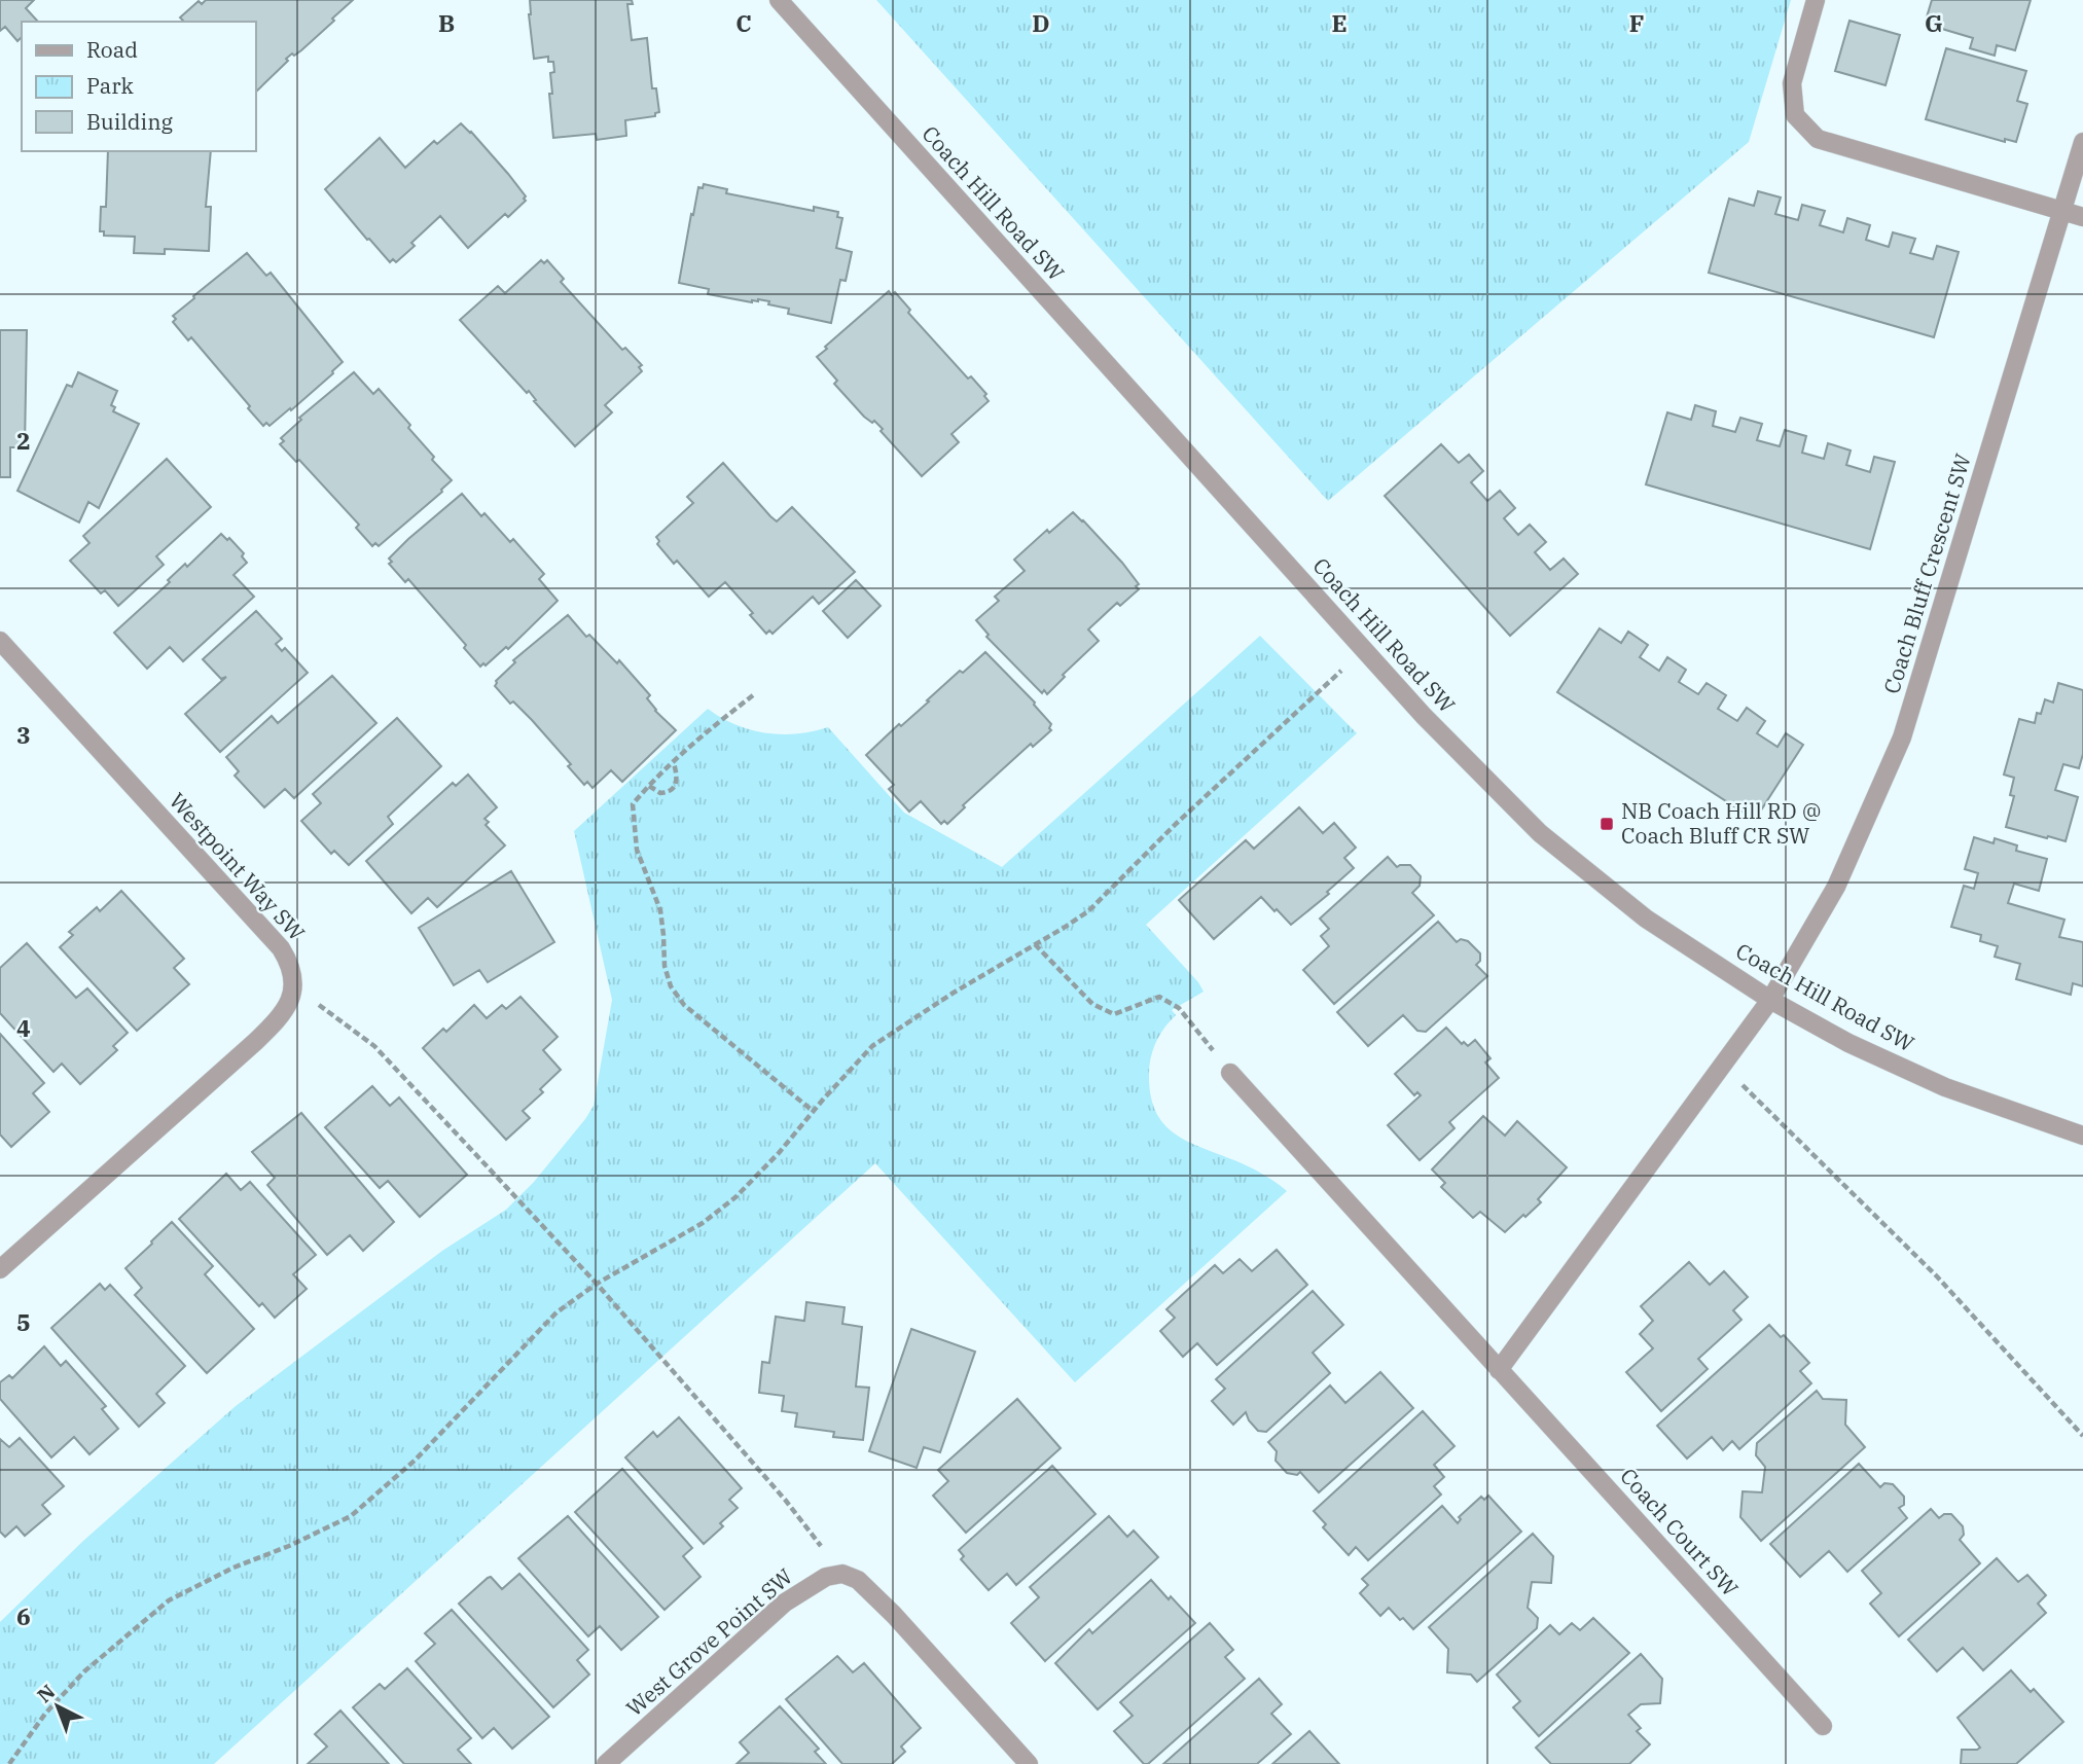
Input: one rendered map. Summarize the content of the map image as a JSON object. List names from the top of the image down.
{
  "streets": {
    "street": [
      "Coach Hill Road SW",
      "Coach Bluff Crescent SW",
      "Westpoint Way SW",
      "Coach Court SW",
      "West Grove Point SW"
    ]
  },
  "crossings": [
    ["Coach Hill Road SW", "Coach Bluff Crescent SW"]
  ],
  "places": {
    "transit": ["NB Coach Hill RD @ Coach Bluff CR SW"]
  },
  "legend": ["Road", "Park", "Building"],
  "north": "top left",
  "grid": {
    "columns": [
      "B",
      "C",
      "D",
      "E",
      "F",
      "G"
    ],
    "rows": [
      "2",
      "3",
      "4",
      "5",
      "6"
    ]
  }
}
